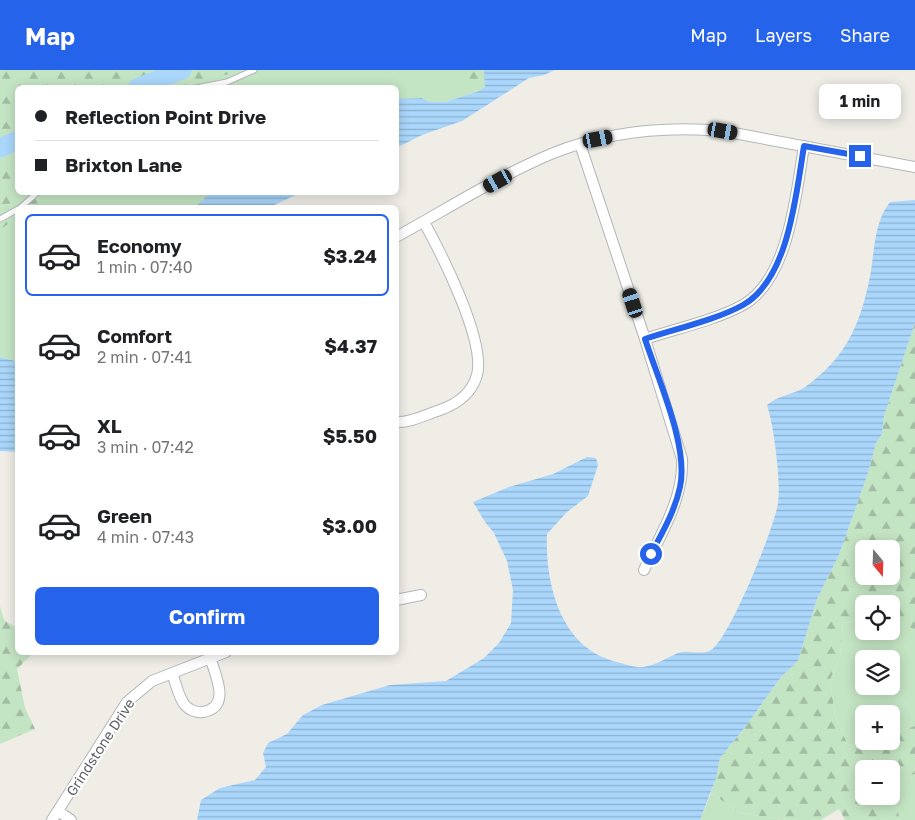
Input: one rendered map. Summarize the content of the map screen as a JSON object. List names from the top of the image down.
{
  "streets": {
    "street": ["Grindstone Drive"]
  },
  "north": "bottom",
  "page": {
    "header": "Map",
    "nav": ["Map", "Layers", "Share"],
    "bubble": "1 min",
    "banner": ["Reflection Point Drive", "Brixton Lane"],
    "list": [
      {
        "name": "Economy",
        "note": "1 min · 07:40",
        "value": "$3.24"
      },
      {
        "name": "Comfort",
        "note": "2 min · 07:41",
        "value": "$4.37"
      },
      {
        "name": "XL",
        "note": "3 min · 07:42",
        "value": "$5.50"
      },
      {
        "name": "Green",
        "note": "4 min · 07:43",
        "value": "$3.00"
      }
    ],
    "map_buttons": ["+", "−"],
    "buttons": "Confirm"
  }
}
